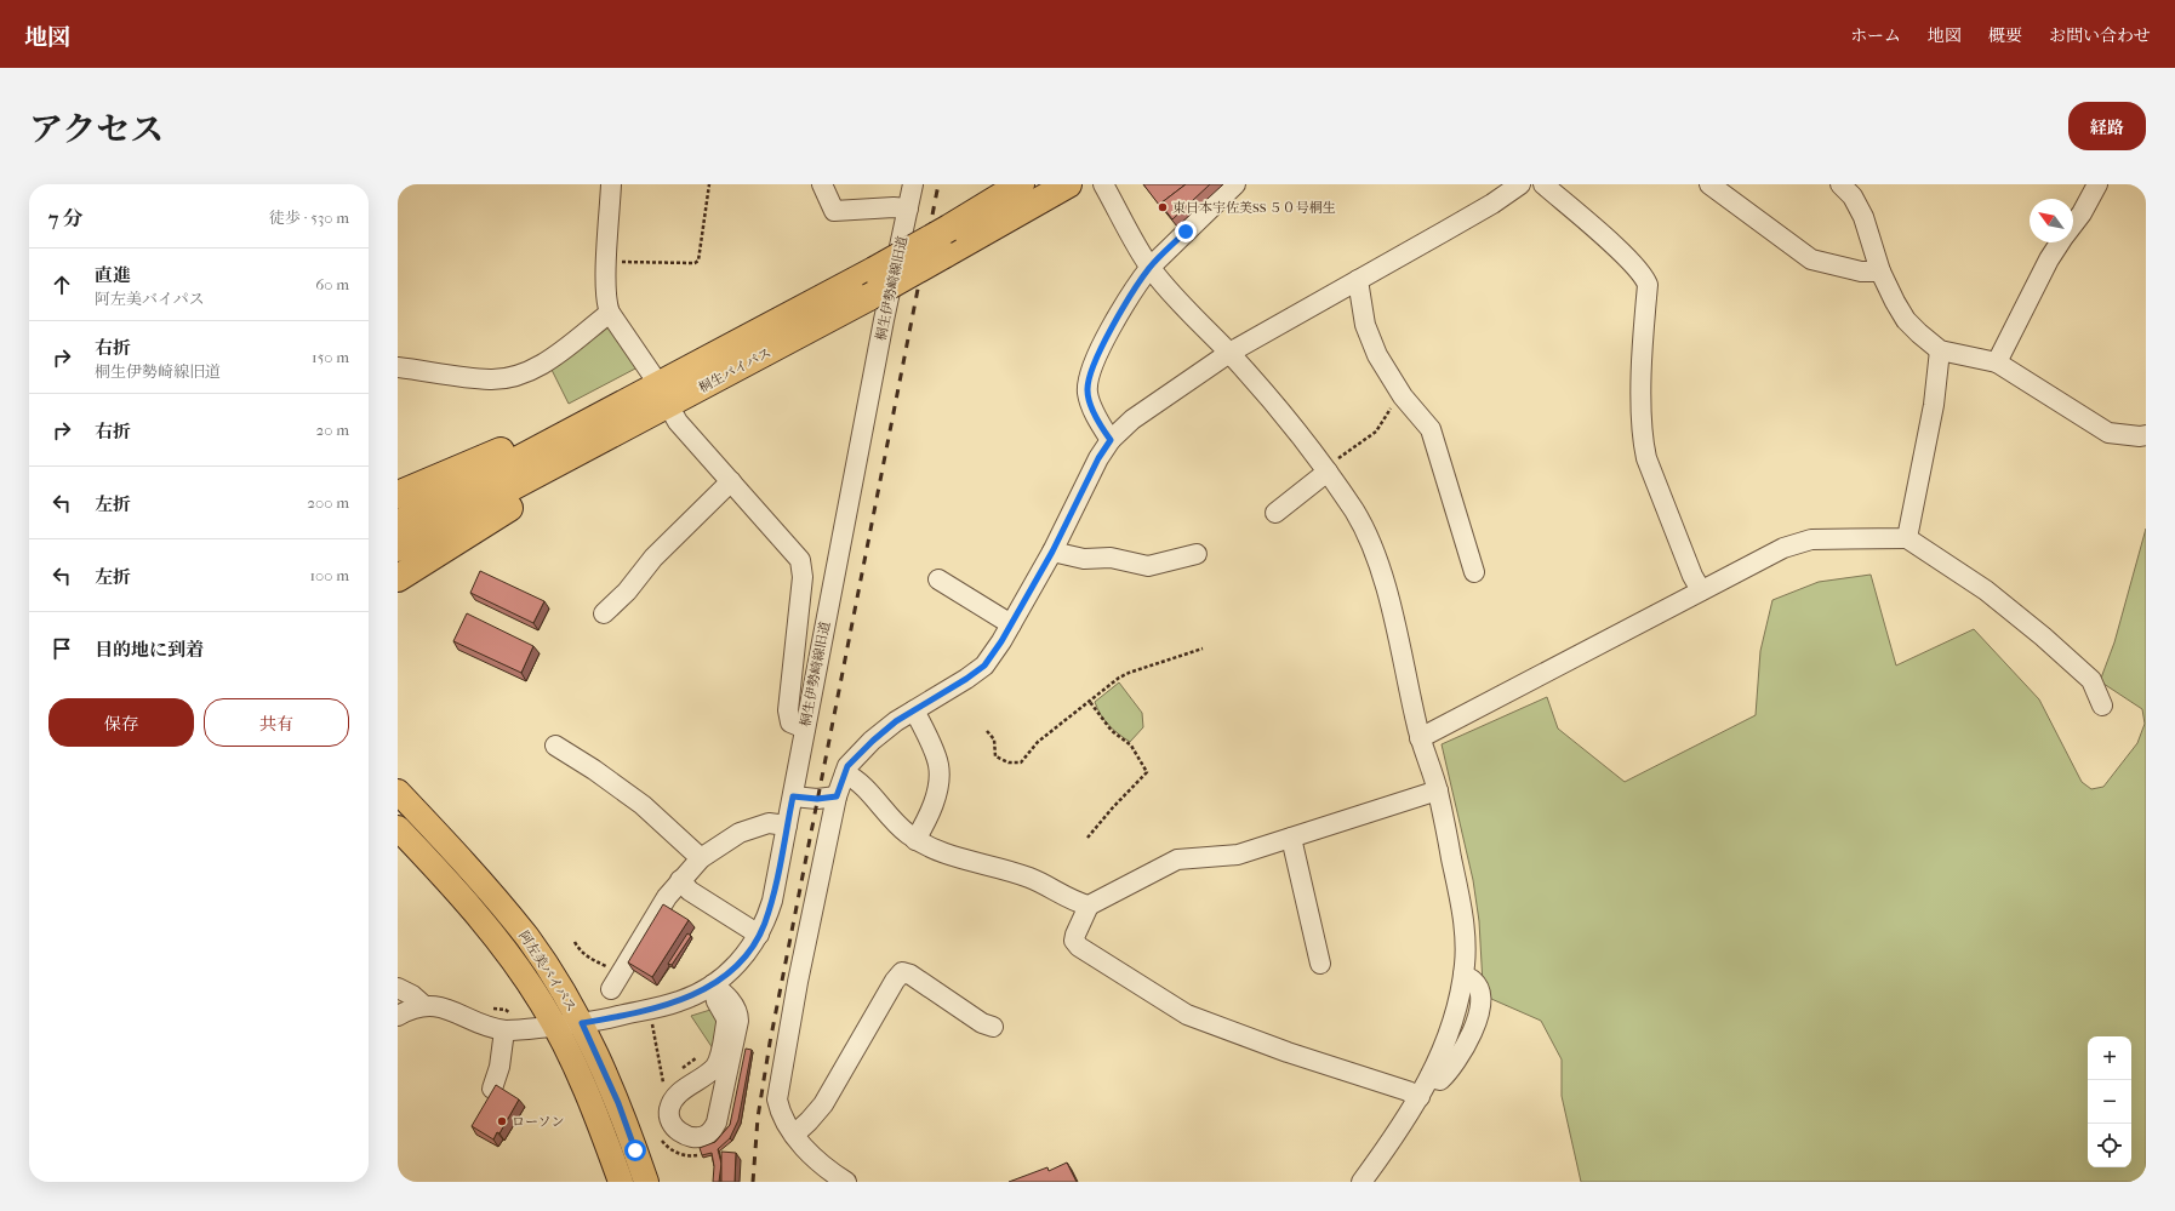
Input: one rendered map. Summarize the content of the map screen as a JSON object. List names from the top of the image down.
{
  "streets": {
    "highway": ["桐生バイパス"],
    "main road": ["阿左美バイパス"],
    "street": ["桐生伊勢崎線旧道"]
  },
  "crossings": [
    ["桐生伊勢崎線旧道", "阿左美バイパス"]
  ],
  "places": ["東日本宇佐美SS ５０号桐生", "ローソン"],
  "north": "top left",
  "page": {
    "header": "地図",
    "nav": [
      "ホーム",
      "地図",
      "概要",
      "お問い合わせ"
    ],
    "title": "アクセス",
    "buttons": [
      "経路",
      ["保存", "共有"]
    ],
    "heading": ["7 分", "徒歩 · 530 m"],
    "list": [
      ["直進", "阿左美バイパス", "60 m"],
      ["右折", "桐生伊勢崎線旧道", "150 m"],
      ["右折", "20 m"],
      ["左折", "200 m"],
      ["左折", "100 m"],
      "目的地に到着"
    ],
    "map_buttons": ["+", "−"]
  }
}
